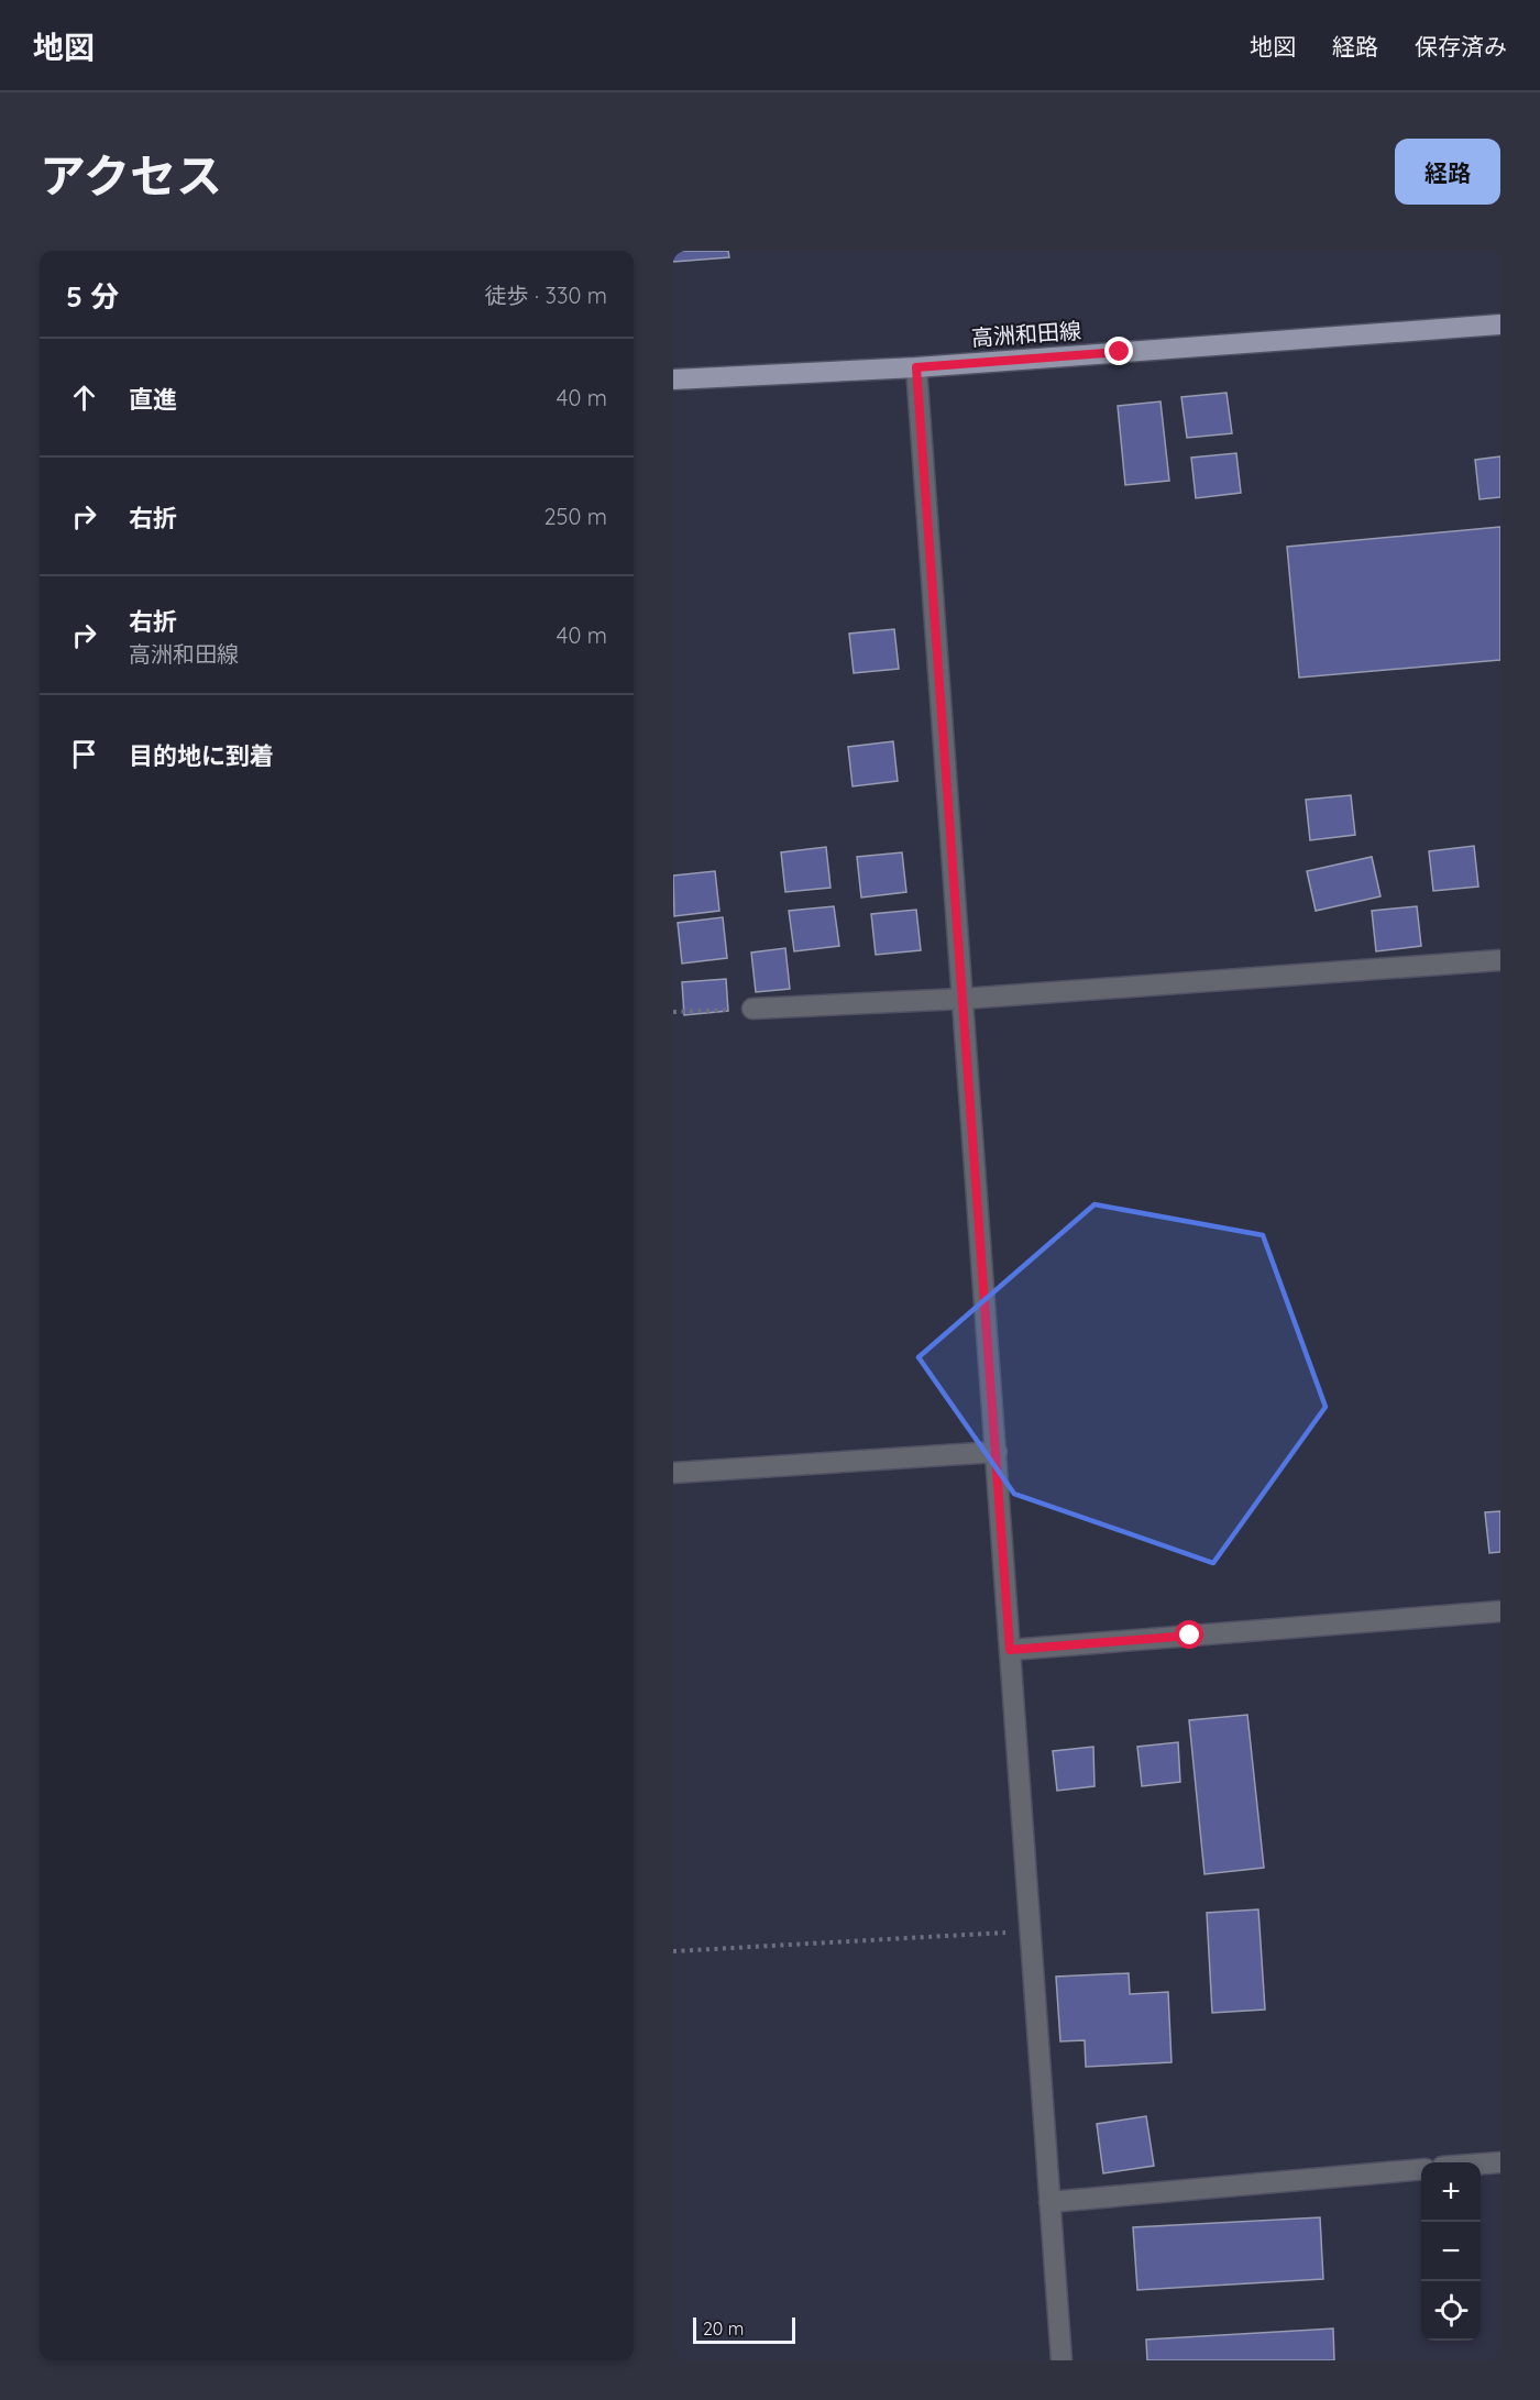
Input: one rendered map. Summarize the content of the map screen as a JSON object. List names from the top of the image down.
{
  "streets": {
    "main road": ["高洲和田線"]
  },
  "scale_bar": "20 m",
  "page": {
    "header": "地図",
    "nav": ["地図", "経路", "保存済み"],
    "title": "アクセス",
    "buttons": "経路",
    "heading": ["5 分", "徒歩 · 330 m"],
    "list": [
      ["直進", "40 m"],
      ["右折", "250 m"],
      ["右折", "高洲和田線", "40 m"],
      "目的地に到着"
    ],
    "map_buttons": ["+", "−"],
    "scale": "20 m"
  }
}
